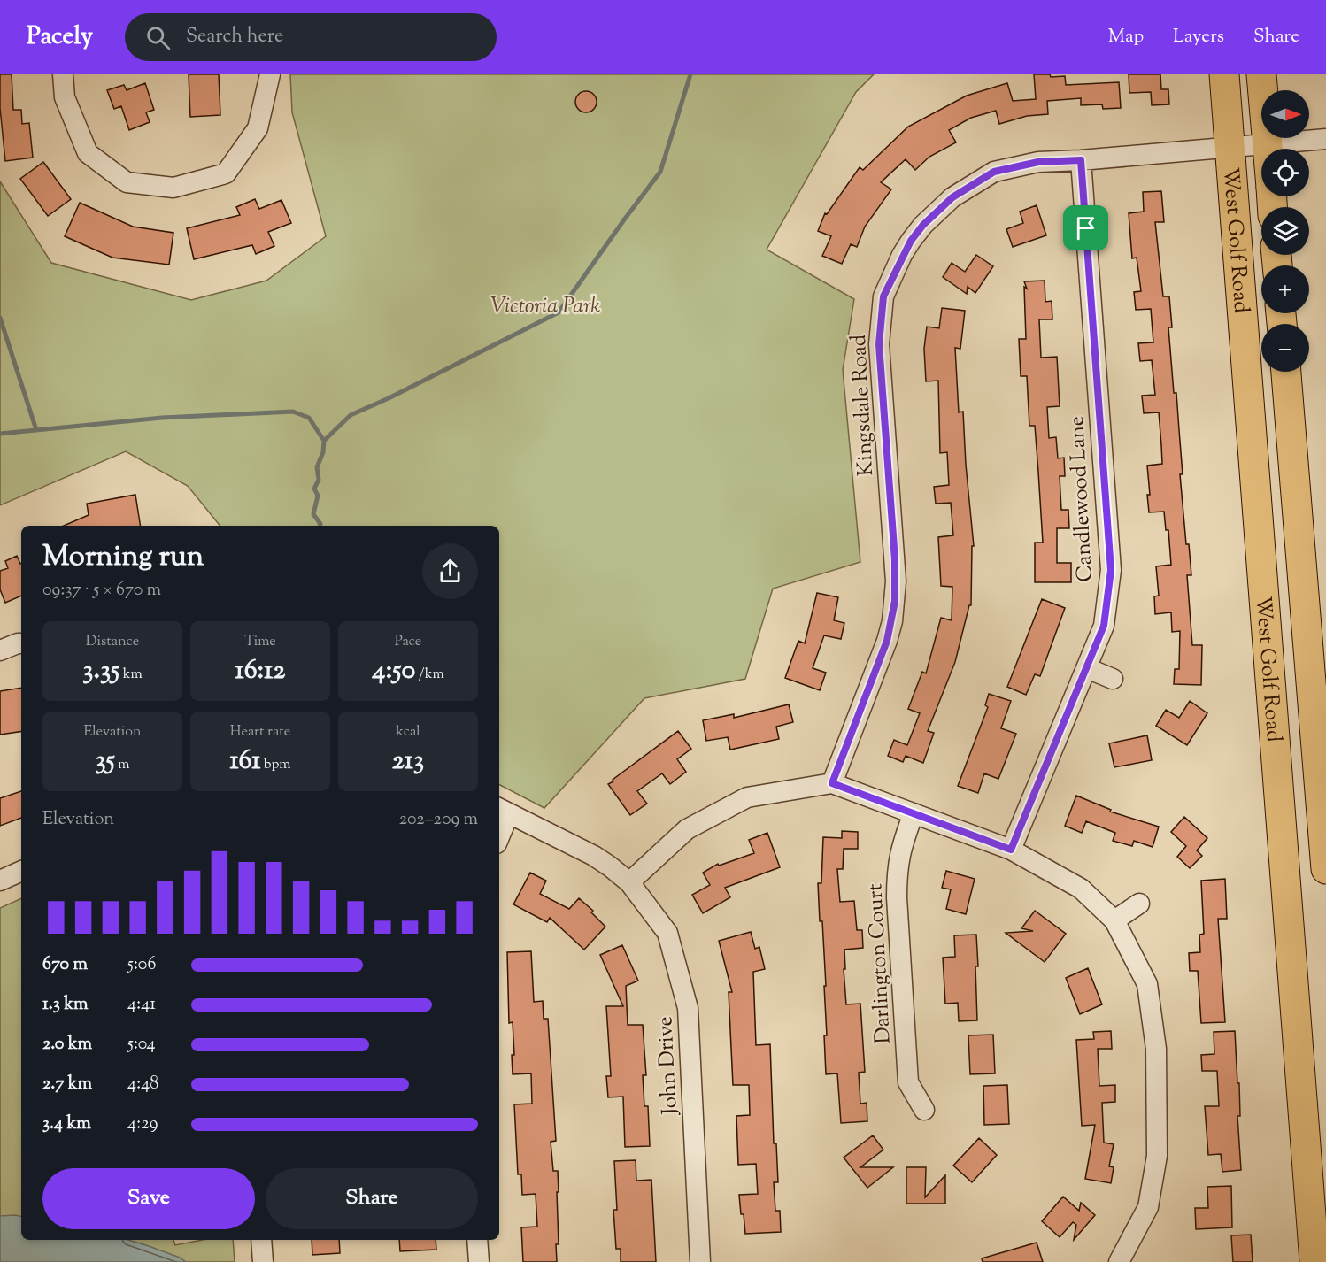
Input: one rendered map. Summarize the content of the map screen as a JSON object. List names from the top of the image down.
{
  "streets": {
    "main road": ["West Golf Road"],
    "street": [
      "Kingsdale Road",
      "Candlewood Lane",
      "Darlington Court",
      "John Drive"
    ]
  },
  "crossings": [
    ["West Golf Road", "Kingsdale Road"],
    ["Kingsdale Road", "Candlewood Lane"]
  ],
  "parks": ["Victoria Park"],
  "north": "right",
  "page": {
    "header": "Pacely",
    "search": "Search here",
    "nav": ["Map", "Layers", "Share"],
    "map_buttons": ["+", "−"],
    "heading": ["Morning run", "09:37 · 5 × 670 m"],
    "stats": [
      ["Distance", "3.35 km"],
      ["Time", "16:12"],
      ["Pace", "4:50 /km"],
      ["Elevation", "35 m"],
      ["Heart rate", "161 bpm"],
      ["kcal", "213"]
    ],
    "chart": ["Elevation", "202–209 m"],
    "list": [
      {
        "name": "670 m",
        "note": "5:06"
      },
      {
        "name": "1.3 km",
        "note": "4:41"
      },
      {
        "name": "2.0 km",
        "note": "5:04"
      },
      {
        "name": "2.7 km",
        "note": "4:48"
      },
      {
        "name": "3.4 km",
        "note": "4:29"
      }
    ],
    "buttons": ["Save", "Share"]
  }
}
